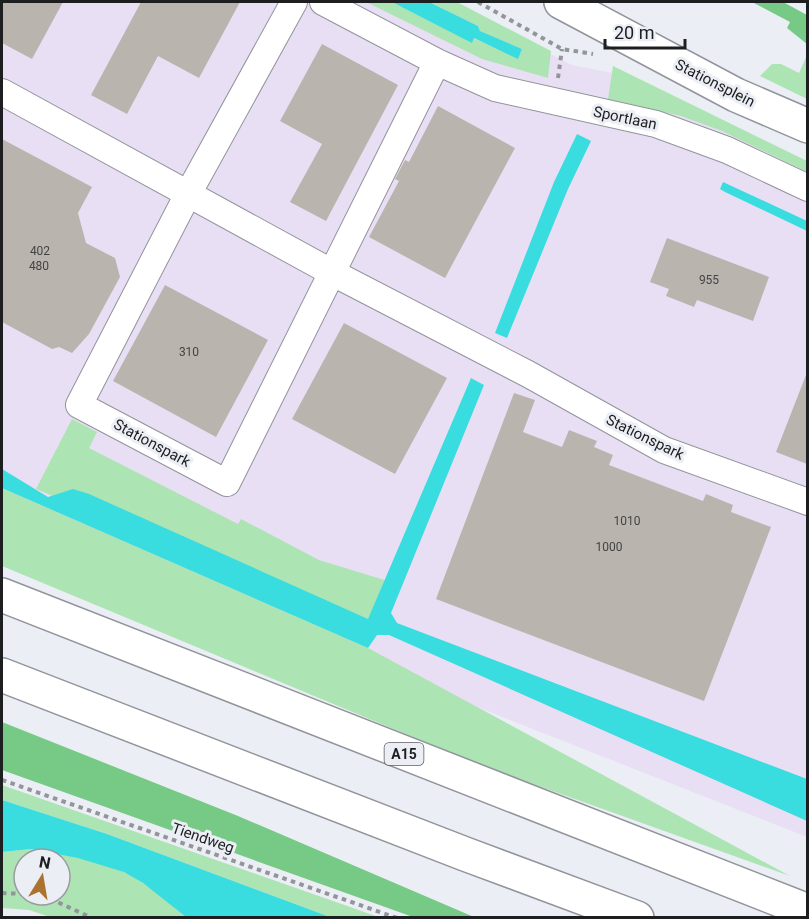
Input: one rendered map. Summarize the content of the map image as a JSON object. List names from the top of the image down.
{
  "streets": {
    "main road": ["Stationsplein", "A15"],
    "street": ["Sportlaan", "Stationspark"],
    "path": ["Tiendweg"]
  },
  "crossings": [
    ["Sportlaan", "Stationspark"]
  ],
  "house_numbers": [
    "402",
    "480",
    "955",
    "310",
    "1010",
    "1000"
  ],
  "scale_bar": "20 m",
  "north": "top"
}
